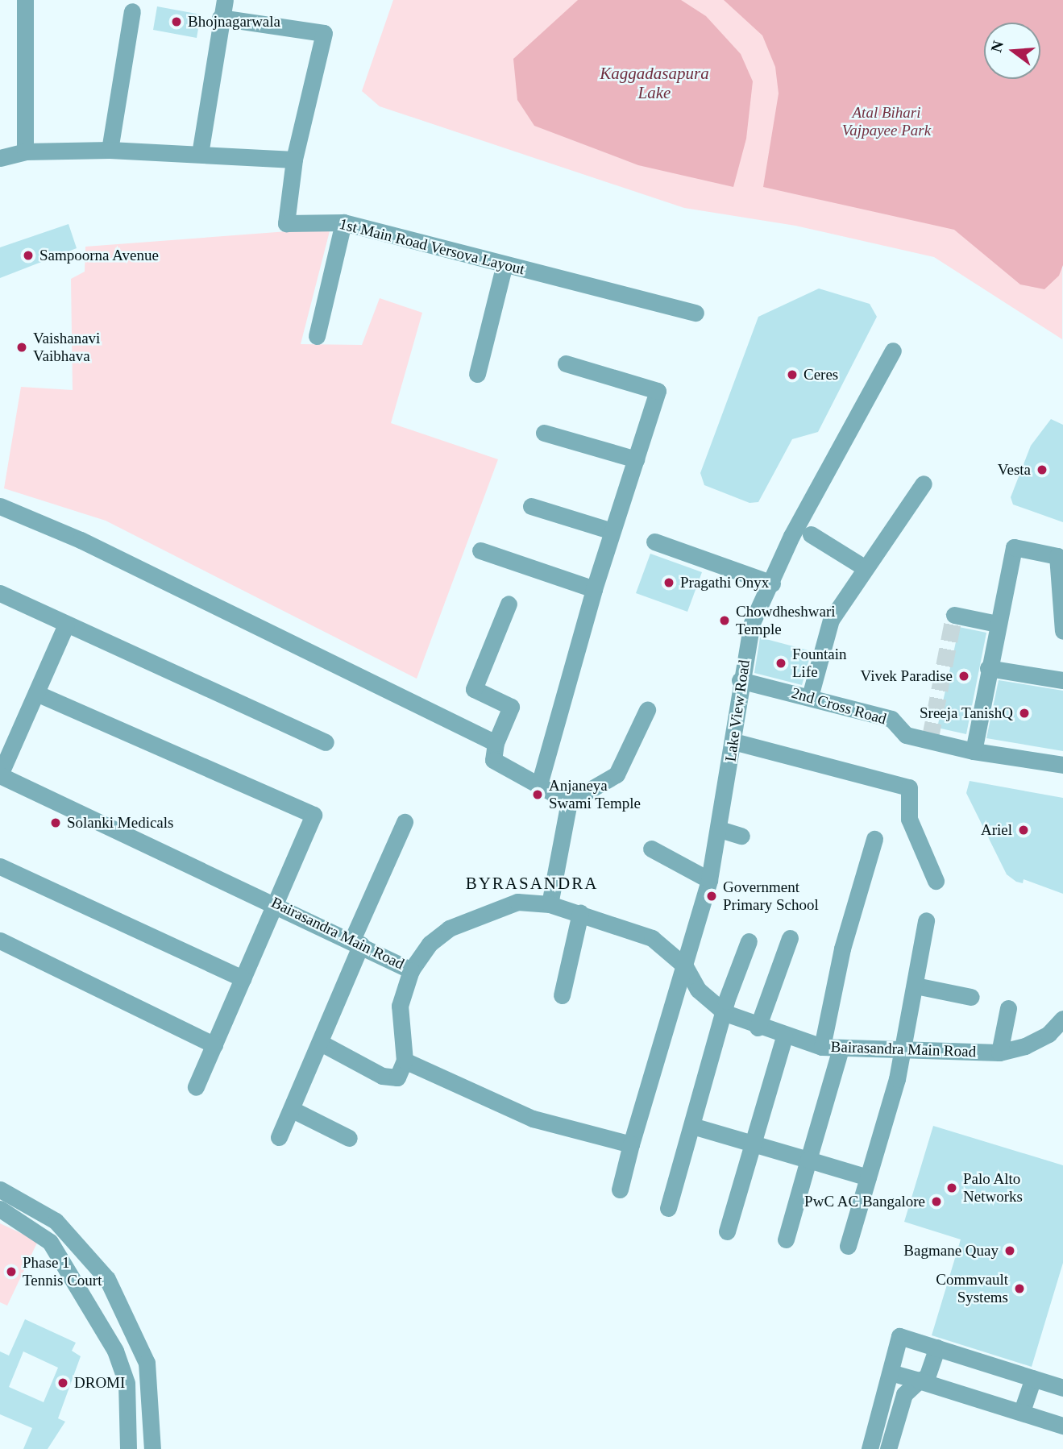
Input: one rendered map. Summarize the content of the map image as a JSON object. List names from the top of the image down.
{
  "streets": {
    "street": [
      "1st Main Road Versova Layout",
      "2nd Cross Road",
      "Lake View Road",
      "Bairasandra Main Road"
    ]
  },
  "crossings": [
    ["2nd Cross Road", "Lake View Road"],
    ["Lake View Road", "Bairasandra Main Road"]
  ],
  "districts": ["BYRASANDRA"],
  "water": ["Kaggadasapura Lake"],
  "parks": ["Atal Bihari Vajpayee Park"],
  "places": [
    "Bhojnagarwala",
    "Sampoorna Avenue",
    "Vaishanavi Vaibhava",
    "Ceres",
    "Vesta",
    "Pragathi Onyx",
    "Chowdheshwari Temple",
    "Fountain Life",
    "Vivek Paradise",
    "Sreeja TanishQ",
    "Anjaneya Swami Temple",
    "Solanki Medicals",
    "Ariel",
    "Government Primary School",
    "Palo Alto Networks",
    "PwC AC Bangalore",
    "Bagmane Quay",
    "Phase 1 Tennis Court",
    "Commvault Systems",
    "DROMI"
  ],
  "north": "left"
}
